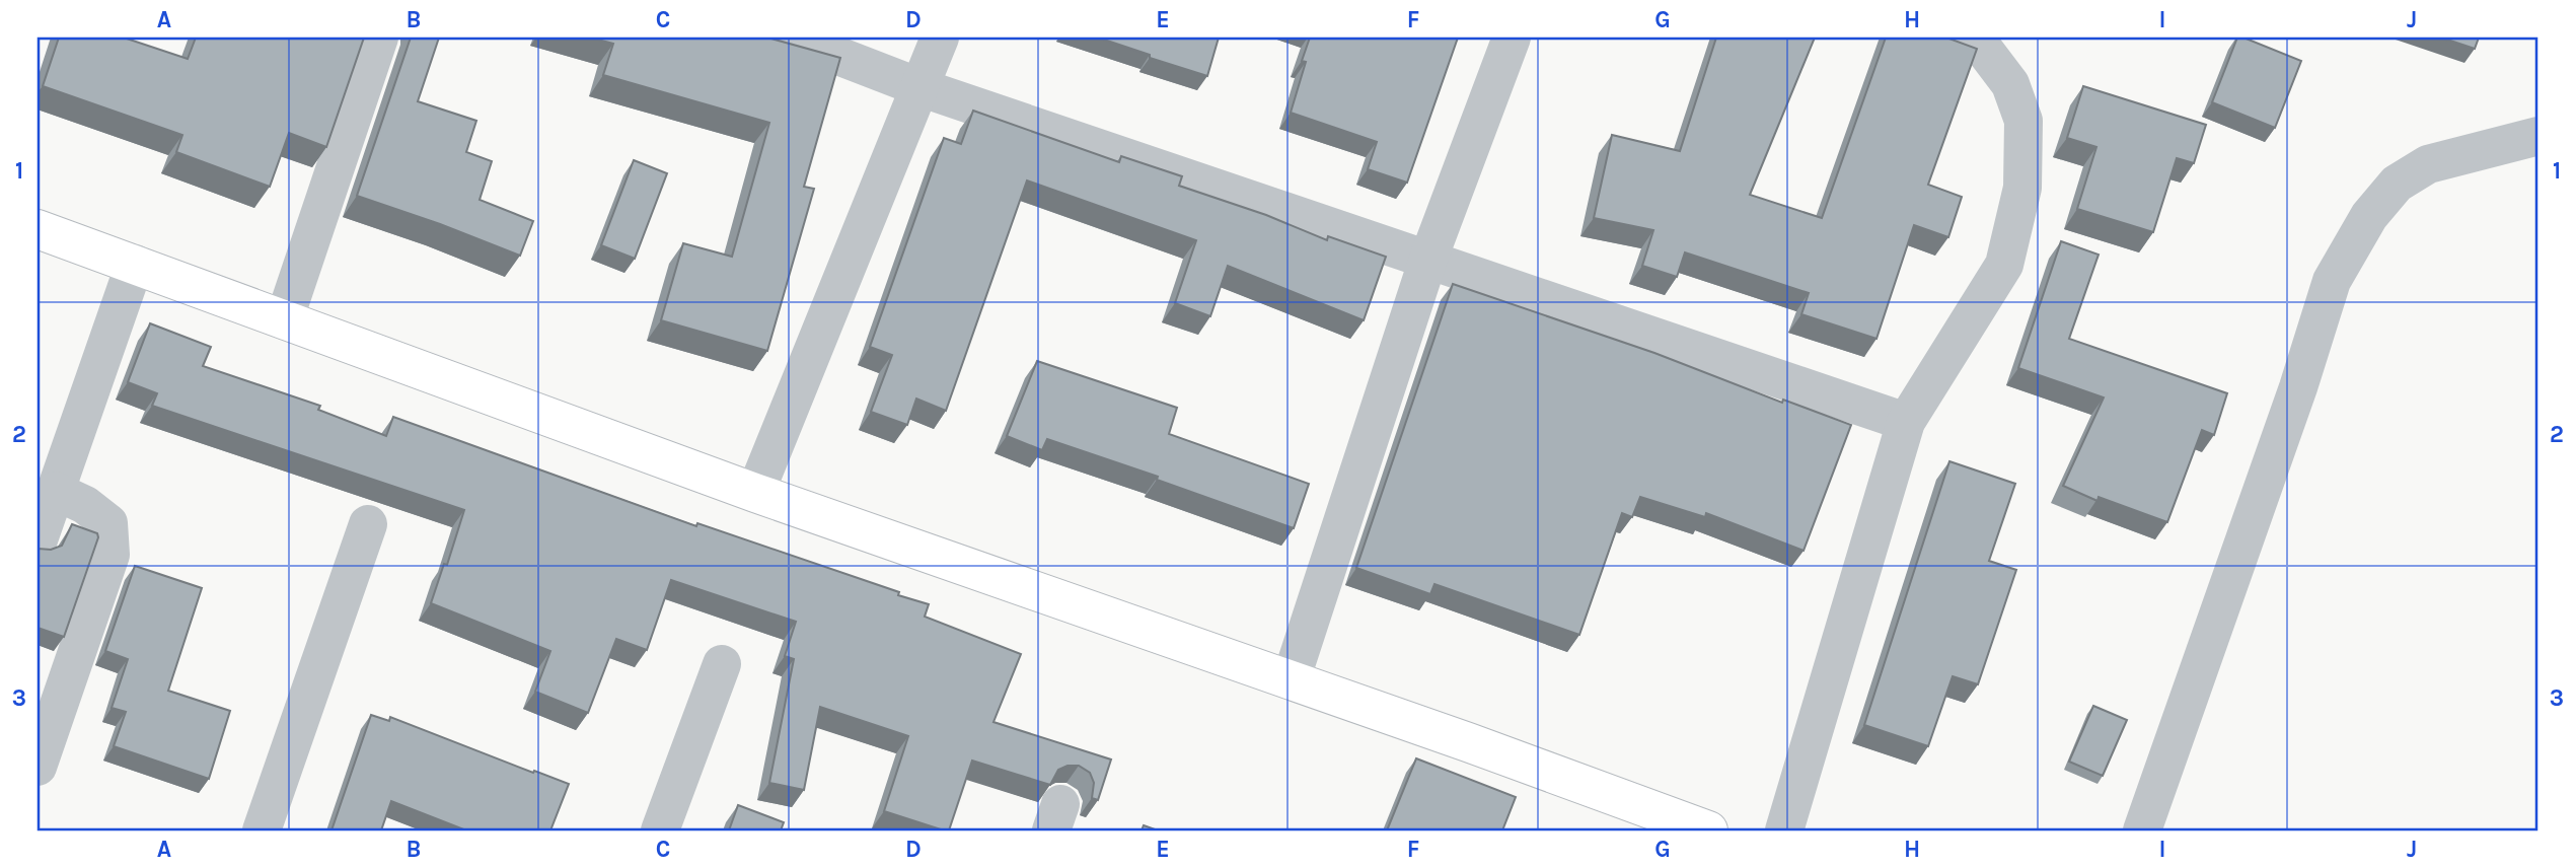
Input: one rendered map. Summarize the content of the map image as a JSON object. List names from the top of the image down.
{
  "grid": {
    "columns": [
      "A",
      "B",
      "C",
      "D",
      "E",
      "F",
      "G",
      "H",
      "I",
      "J"
    ],
    "rows": ["1", "2", "3"]
  }
}
